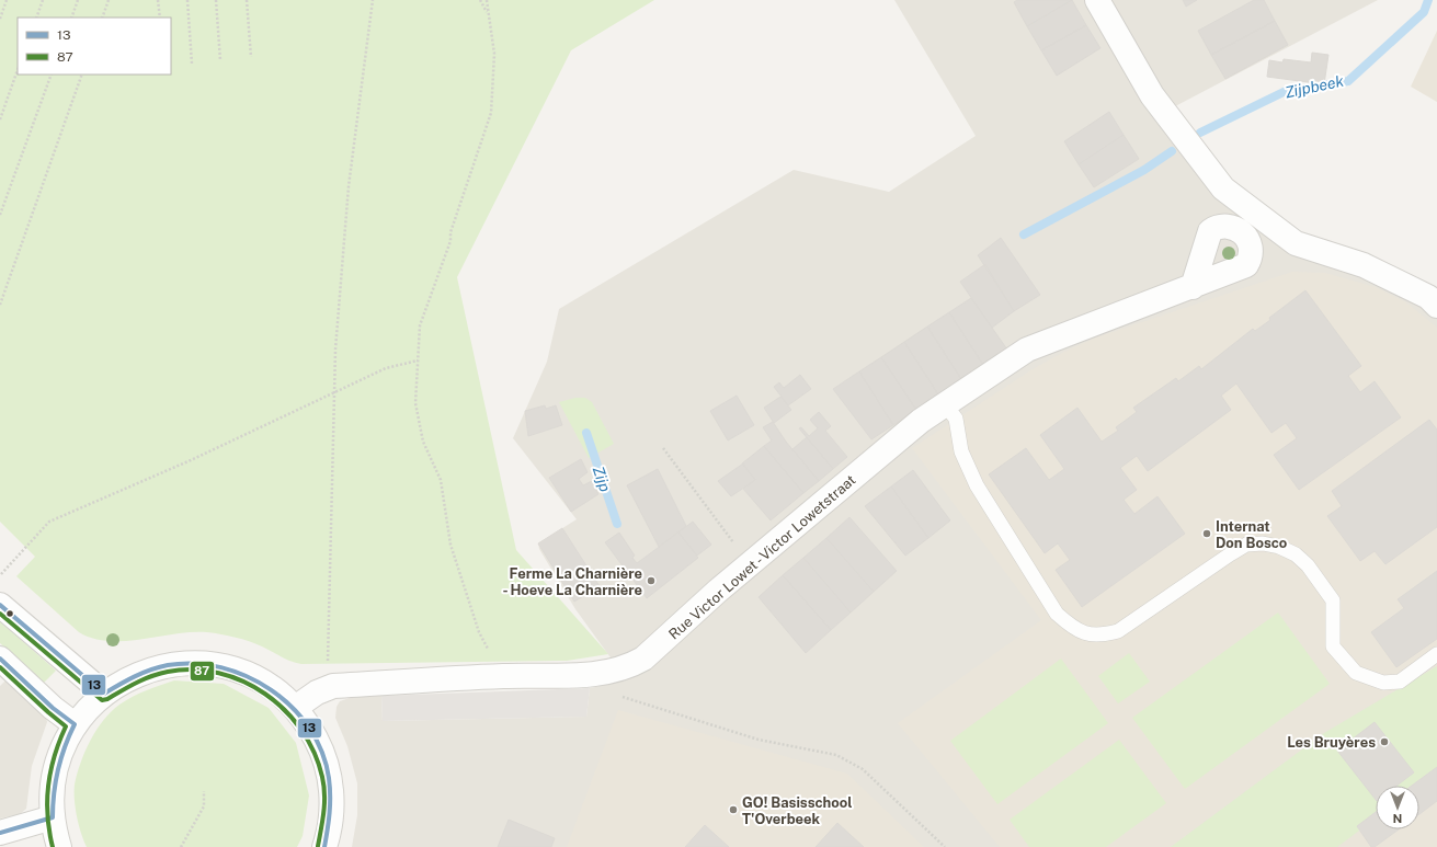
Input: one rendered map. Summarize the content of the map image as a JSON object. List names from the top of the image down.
{
  "streets": {
    "street": ["Rue Victor Lowet - Victor Lowetstraat"]
  },
  "water": ["Zijpbeek", "Zijp"],
  "places": [
    "Internat Don Bosco",
    "Ferme La Charnière - Hoeve La Charnière",
    "Les Bruyères",
    "GO! Basisschool T'Overbeek"
  ],
  "lines": ["transit line 13", "transit line 87"],
  "legend": ["13", "87"],
  "north": "bottom"
}
